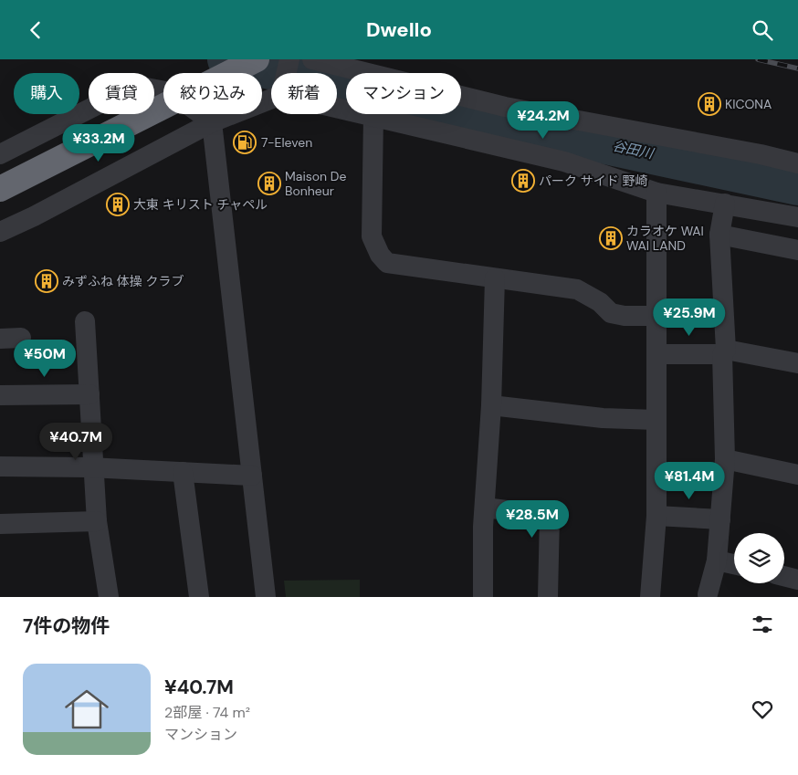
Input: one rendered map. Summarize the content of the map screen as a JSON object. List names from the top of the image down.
{
  "water": ["谷田川"],
  "places": {
    "building": [
      "KICONA",
      "パーク サイド 野崎",
      "Maison De Bonheur",
      "大東 キリスト チャペル",
      "カラオケ WAI WAI LAND",
      "みずふね 体操 クラブ"
    ],
    "fuel station": ["7-Eleven"]
  },
  "page": {
    "header": "Dwello",
    "chip": [
      "購入",
      "賃貸",
      "絞り込み",
      "新着",
      "マンション"
    ],
    "price": [
      "¥24.2M",
      "¥33.2M",
      "¥25.9M",
      "¥50M",
      "¥40.7M",
      "¥81.4M",
      "¥28.5M"
    ],
    "heading": "7件の物件",
    "list": [
      {
        "name": "¥40.7M",
        "note": "2部屋 · 74 m² · マンション"
      }
    ]
  }
}
